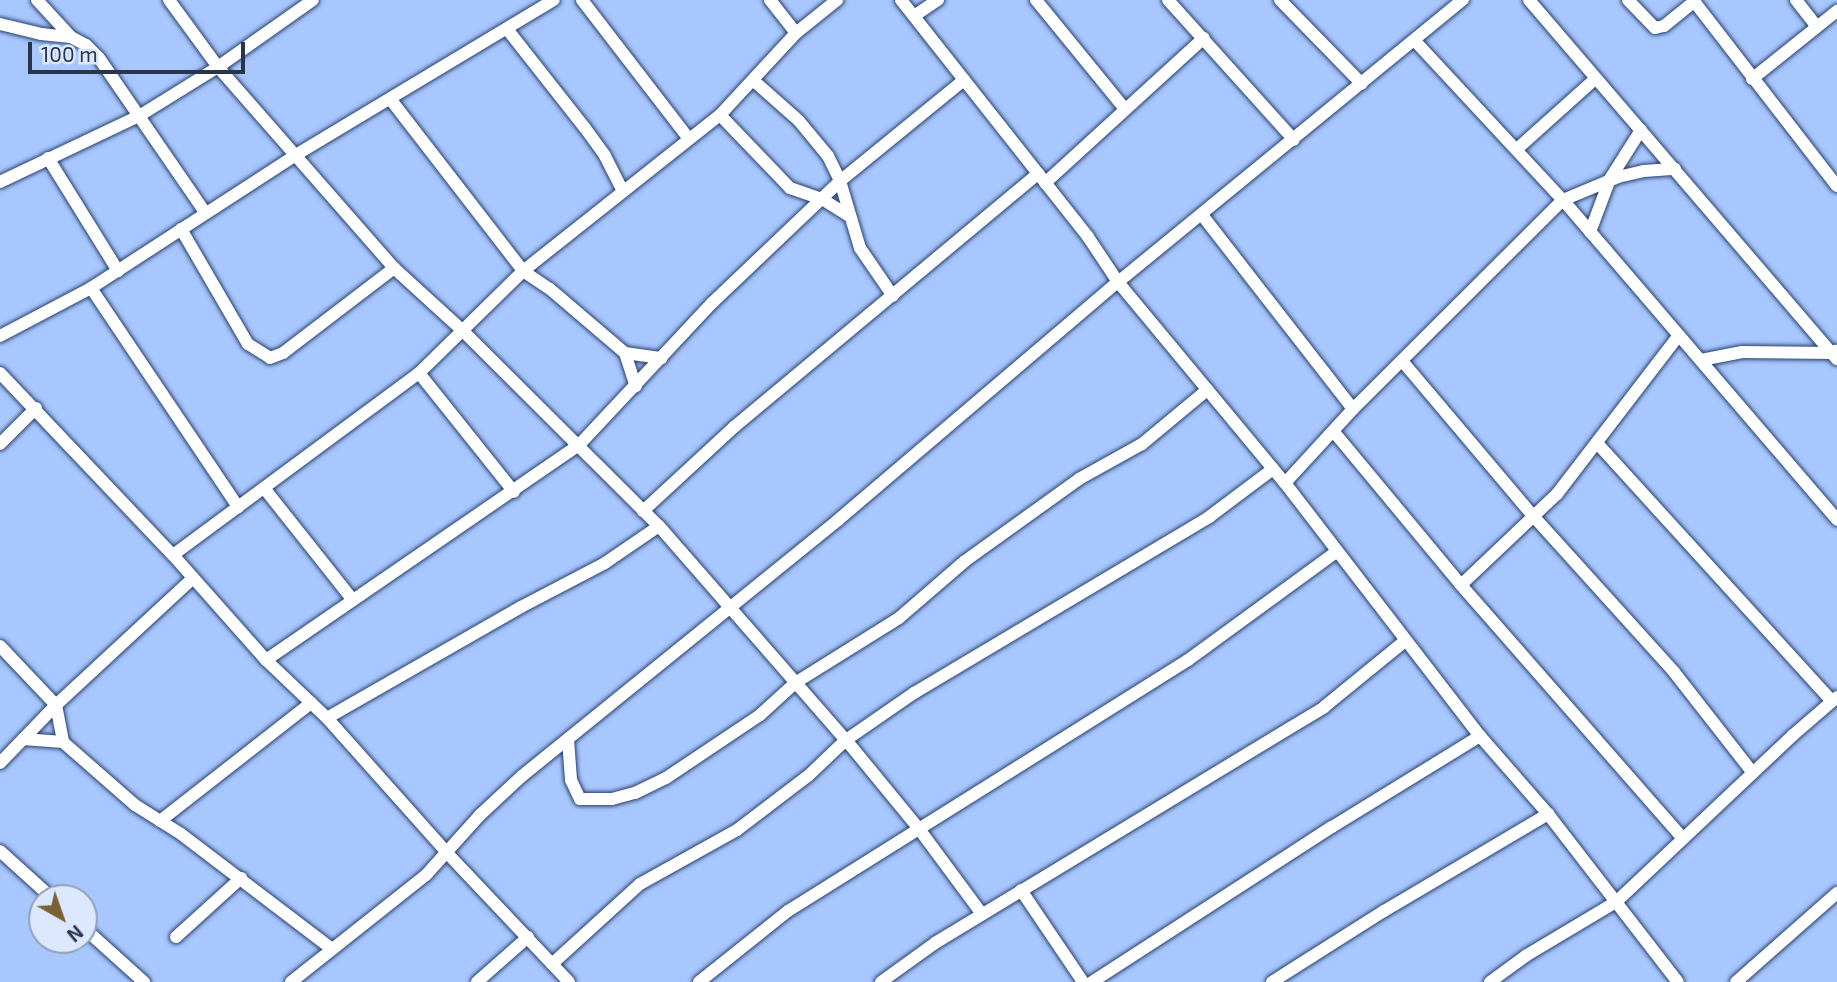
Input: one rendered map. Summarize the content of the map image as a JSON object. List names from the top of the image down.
{
  "scale_bar": "100 m",
  "north": "bottom right"
}
